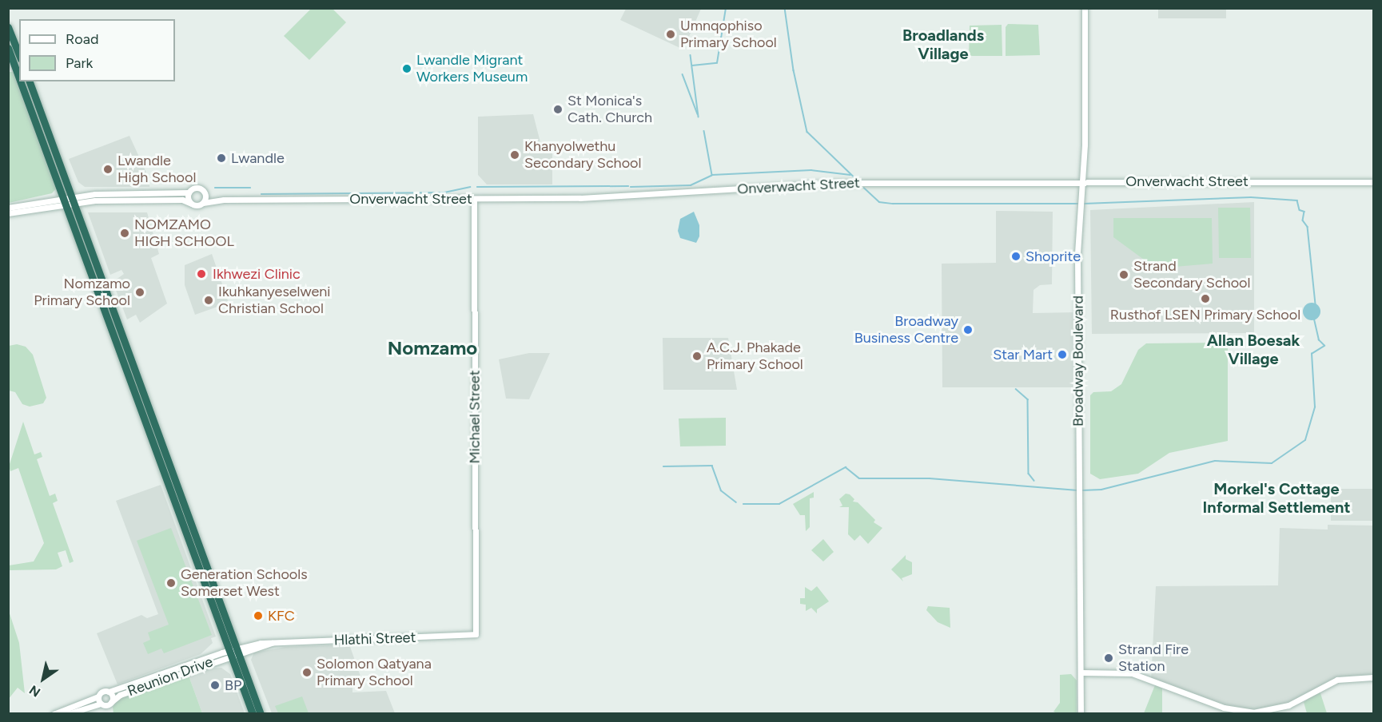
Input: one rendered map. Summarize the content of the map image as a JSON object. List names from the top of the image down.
{
  "streets": {
    "street": [
      "Onverwacht Street",
      "Broadway Boulevard",
      "Michael Street",
      "Hlathi Street",
      "Reunion Drive"
    ]
  },
  "crossings": [
    ["Onverwacht Street", "Broadway Boulevard"],
    ["Onverwacht Street", "Michael Street"],
    ["Michael Street", "Hlathi Street"],
    ["Hlathi Street", "Reunion Drive"]
  ],
  "districts": [
    "Broadlands Village",
    "Allan Boesak Village",
    "Nomzamo",
    "Morkel's Cottage Informal Settlement"
  ],
  "places": [
    "Umnqophiso Primary School",
    "Lwandle Migrant Workers Museum",
    "St Monica's Cath. Church",
    "Khanyolwethu Secondary School",
    "Lwandle",
    "Lwandle High School",
    "NOMZAMO HIGH SCHOOL",
    "Shoprite",
    "Ikhwezi Clinic",
    "Strand Secondary School",
    "Nomzamo Primary School",
    "Rusthof LSEN Primary School",
    "Ikuhkanyeselweni Christian School",
    "Broadway Business Centre",
    "Star Mart",
    "A.C.J. Phakade Primary School",
    "Generation Schools Somerset West",
    "KFC",
    "Strand Fire Station",
    "Solomon Qatyana Primary School",
    "BP"
  ],
  "legend": ["Road", "Park"],
  "north": "bottom left"
}
